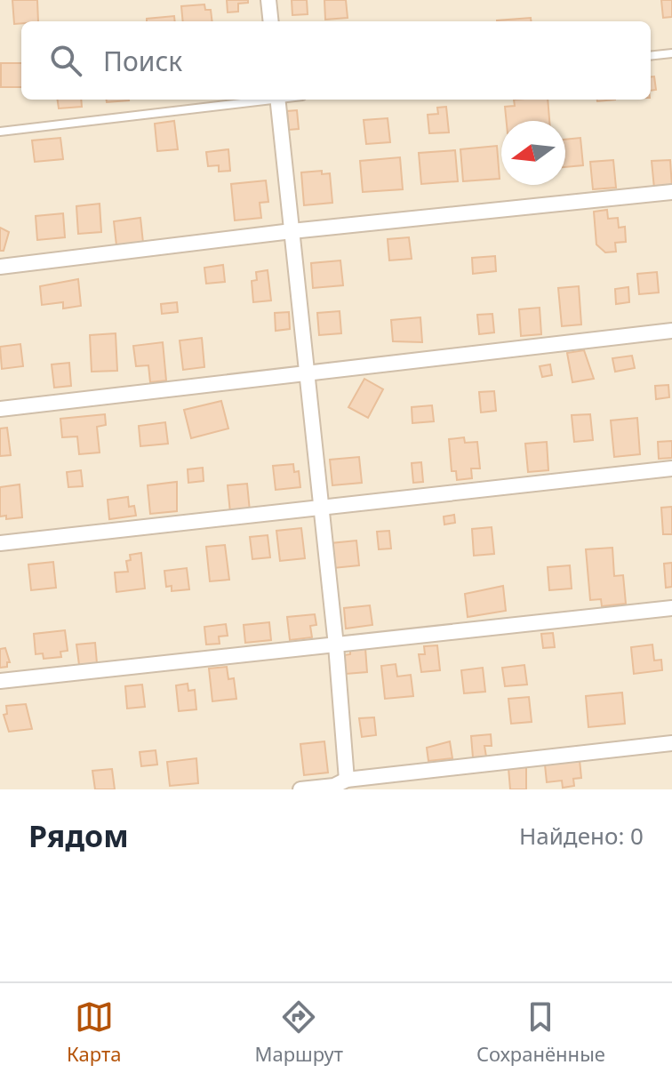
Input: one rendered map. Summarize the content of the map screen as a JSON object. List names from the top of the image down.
{
  "north": "left",
  "page": {
    "search": "Поиск",
    "heading": ["Рядом", "Найдено: 0"],
    "nav": ["Карта", "Маршрут", "Сохранённые"]
  }
}
